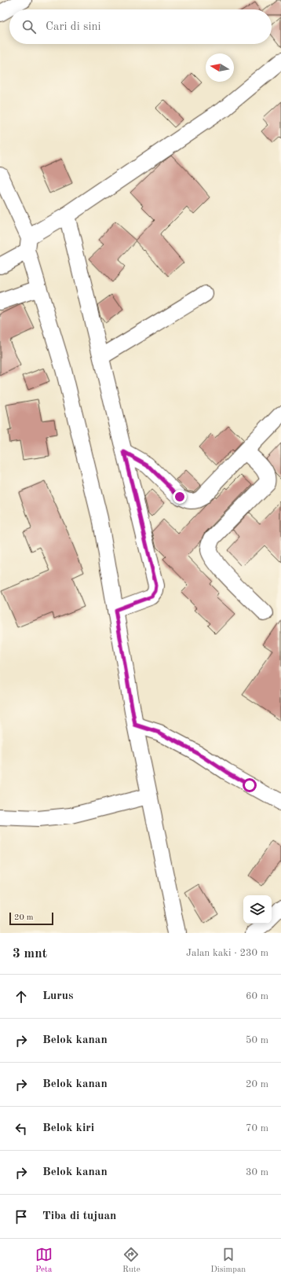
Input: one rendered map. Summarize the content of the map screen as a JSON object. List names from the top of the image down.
{
  "scale_bar": "20 m",
  "north": "left",
  "page": {
    "search": "Cari di sini",
    "scale": "20 m",
    "heading": ["3 mnt", "Jalan kaki · 230 m"],
    "list": [
      ["Lurus", "60 m"],
      ["Belok kanan", "50 m"],
      ["Belok kanan", "20 m"],
      ["Belok kiri", "70 m"],
      ["Belok kanan", "30 m"],
      "Tiba di tujuan"
    ],
    "nav": ["Peta", "Rute", "Disimpan"]
  }
}
